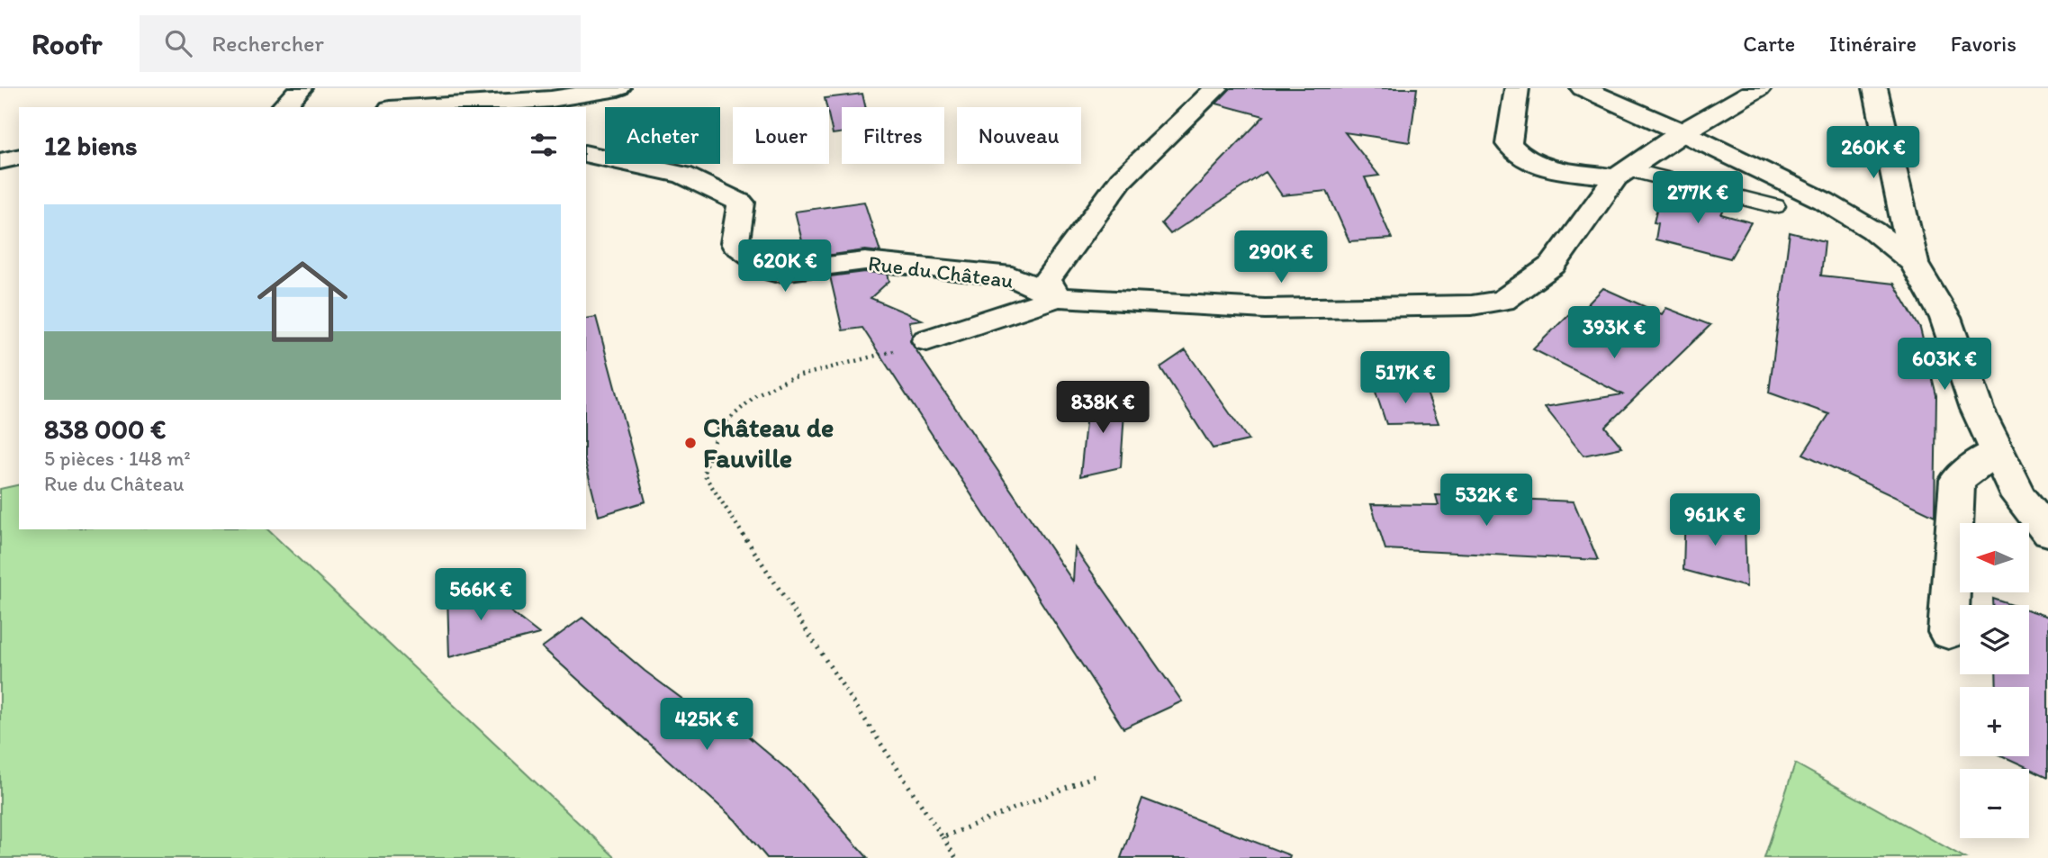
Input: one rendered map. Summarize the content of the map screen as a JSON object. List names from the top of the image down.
{
  "streets": {
    "street": ["Rue du Château"]
  },
  "places": ["Château de Fauville"],
  "north": "left",
  "page": {
    "header": "Roofr",
    "search": "Rechercher",
    "nav": ["Carte", "Itinéraire", "Favoris"],
    "chip": [
      "Acheter",
      "Louer",
      "Filtres",
      "Nouveau"
    ],
    "heading": "12 biens",
    "price": [
      "260K €",
      "277K €",
      "290K €",
      "620K €",
      "393K €",
      "603K €",
      "517K €",
      "838K €",
      "532K €",
      "961K €",
      "566K €",
      "425K €"
    ],
    "list": [
      {
        "name": "838 000 €",
        "note": "5 pièces · 148 m² · Rue du Château"
      }
    ],
    "map_buttons": ["+", "−"]
  }
}
